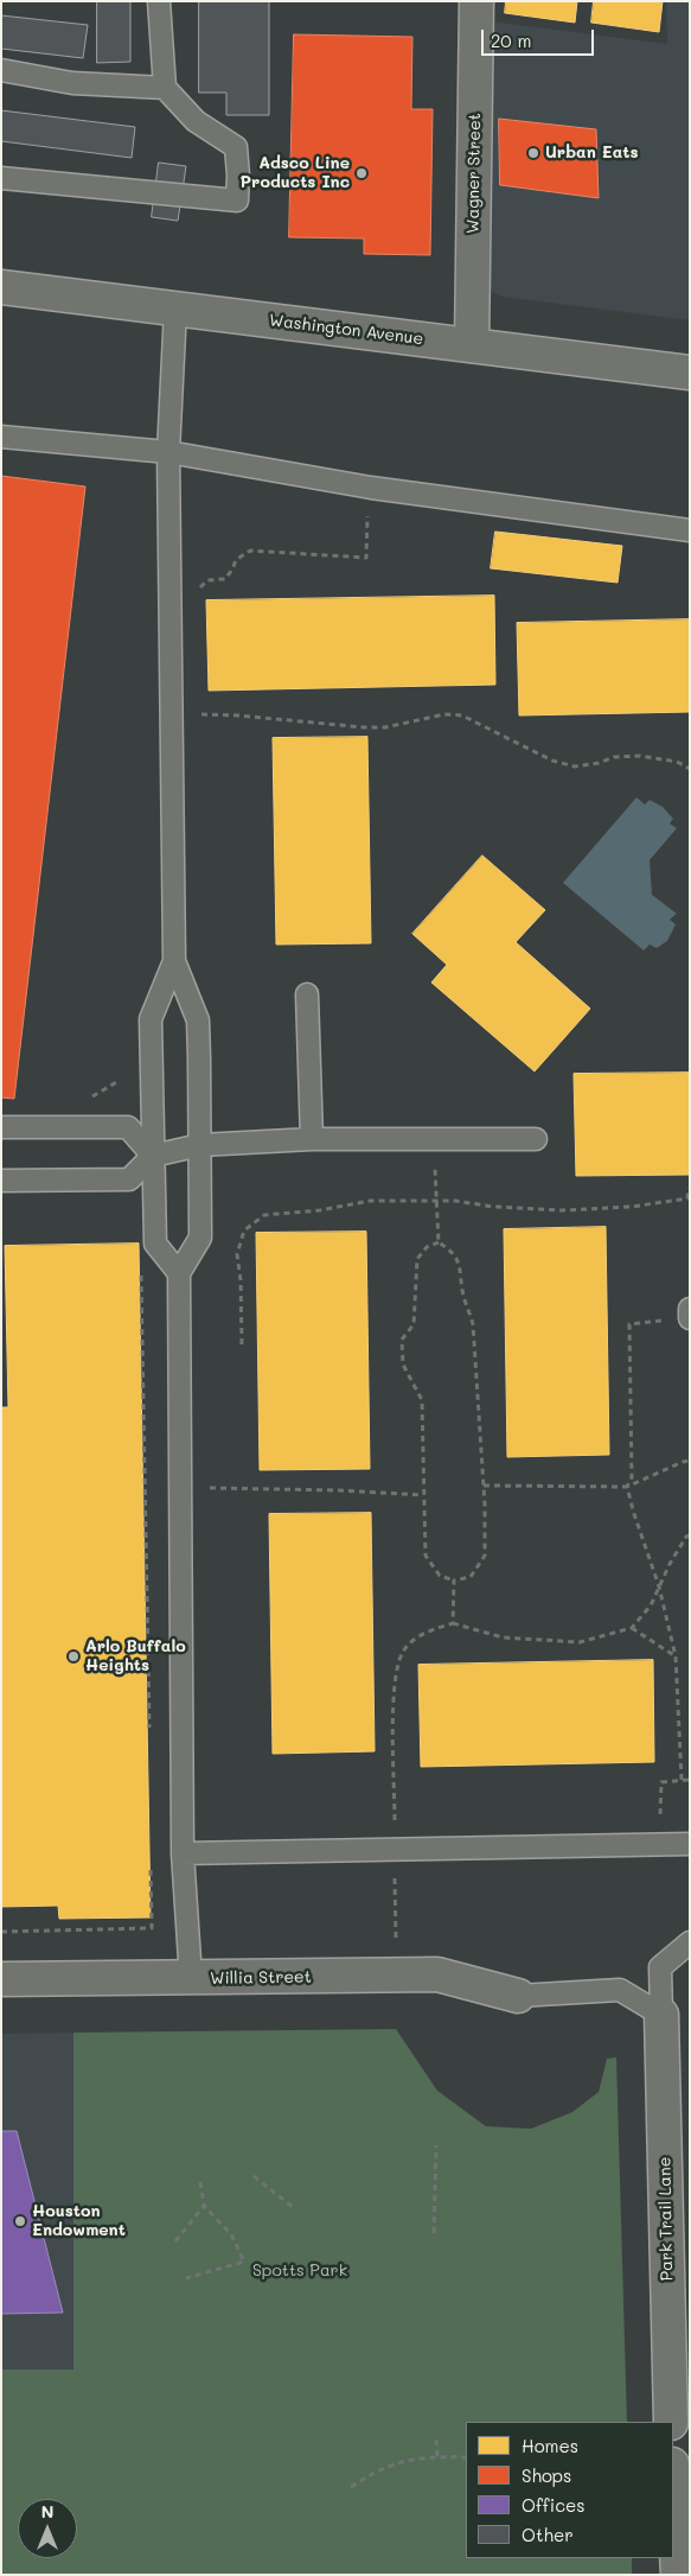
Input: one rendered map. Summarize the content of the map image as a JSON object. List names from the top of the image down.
{
  "streets": {
    "street": [
      "Wagner Street",
      "Washington Avenue",
      "Willia Street",
      "Park Trail Lane"
    ]
  },
  "crossings": [
    ["Wagner Street", "Washington Avenue"]
  ],
  "parks": ["Spotts Park"],
  "places": [
    "Urban Eats",
    "Adsco Line Products Inc",
    "Arlo Buffalo Heights",
    "Houston Endowment"
  ],
  "legend": [
    "Homes",
    "Shops",
    "Offices",
    "Other"
  ],
  "scale_bar": "20 m",
  "north": "top"
}
